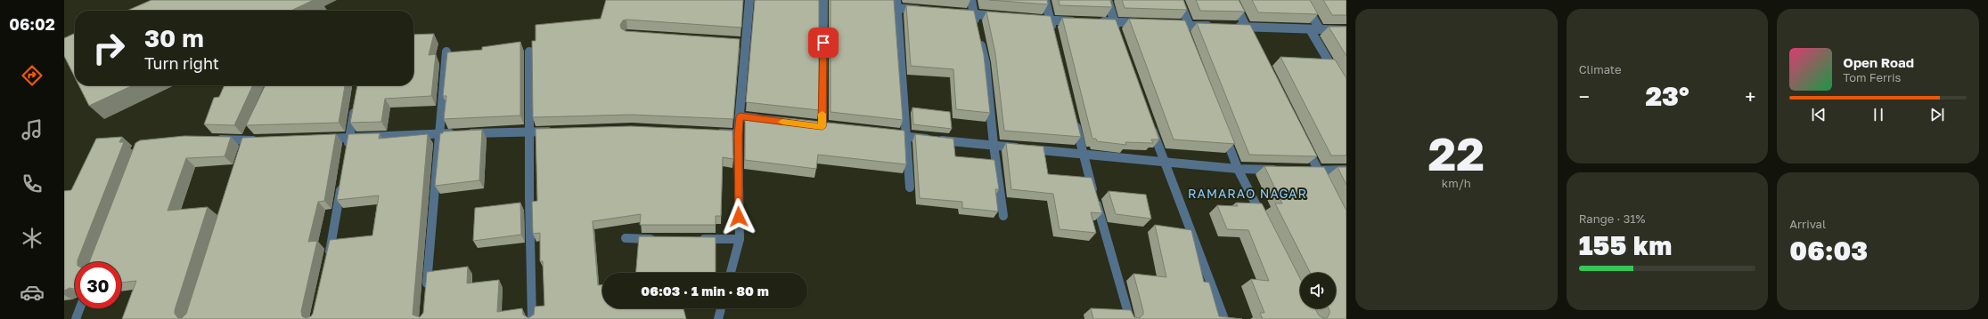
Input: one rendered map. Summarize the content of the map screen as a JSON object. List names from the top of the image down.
{
  "districts": ["RAMARAO NAGAR"],
  "page": {
    "tabs": "06:02",
    "tile": [
      ["22", "km/h"],
      "Climate",
      ["Range · 31%", "155 km"],
      ["Arrival", "06:03"]
    ],
    "turn": ["30 m", "Turn right"],
    "song": ["Open Road", "Tom Ferris"],
    "heat": ["−", "23°", "+"],
    "limit": "30",
    "trip": "06:03 · 1 min · 80 m"
  }
}
